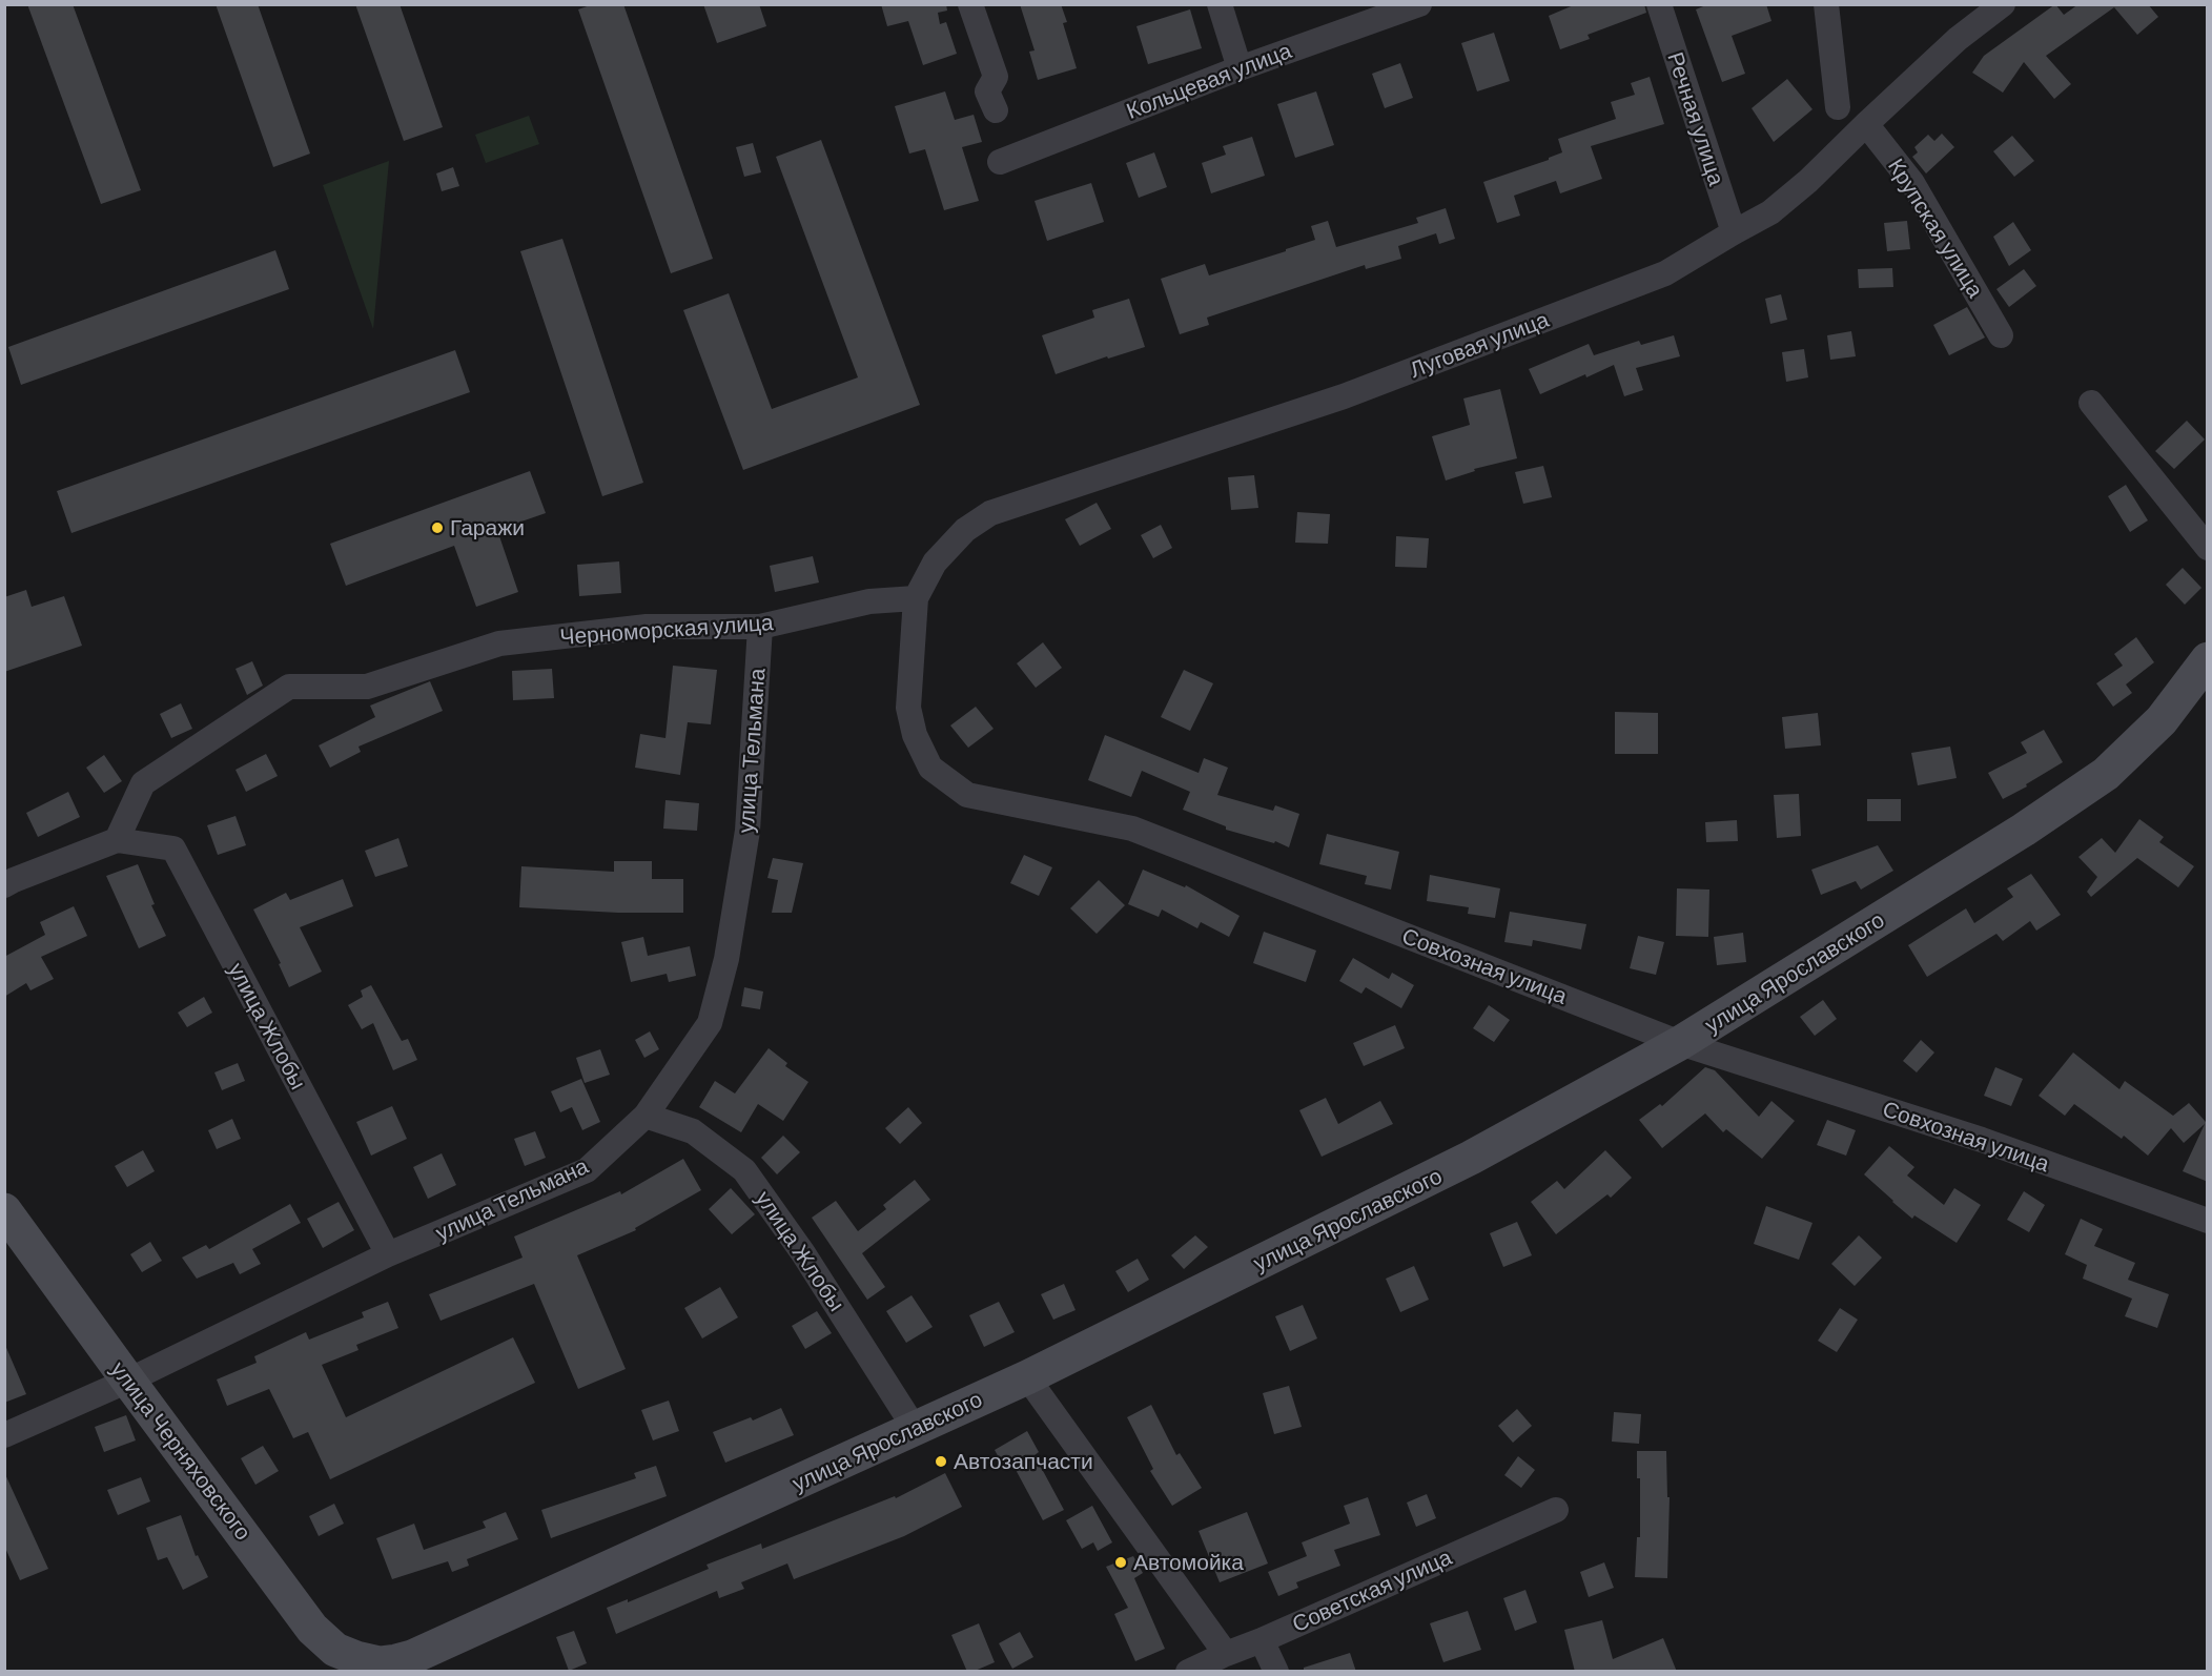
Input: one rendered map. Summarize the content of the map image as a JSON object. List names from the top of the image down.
{
  "streets": {
    "street": [
      "Кольцевая улица",
      "Речная улица",
      "Крупская улица",
      "Луговая улица",
      "Черноморская улица",
      "улица Тельмана",
      "Совхозная улица",
      "улица Ярославского",
      "улица Жлобы",
      "улица Черняховского",
      "Советская улица"
    ]
  },
  "crossings": [
    ["Речная улица", "Луговая улица"],
    ["Крупская улица", "Луговая улица"],
    ["Луговая улица", "Черноморская улица"],
    ["Луговая улица", "Совхозная улица"],
    ["Черноморская улица", "улица Тельмана"],
    ["Черноморская улица", "Совхозная улица"],
    ["Черноморская улица", "улица Жлобы"],
    ["улица Тельмана", "улица Жлобы"],
    ["улица Тельмана", "улица Черняховского"],
    ["Совхозная улица", "улица Ярославского"],
    ["улица Ярославского", "улица Жлобы"],
    ["улица Ярославского", "улица Черняховского"]
  ],
  "places": ["Гаражи", "Автозапчасти", "Автомойка"]
}
